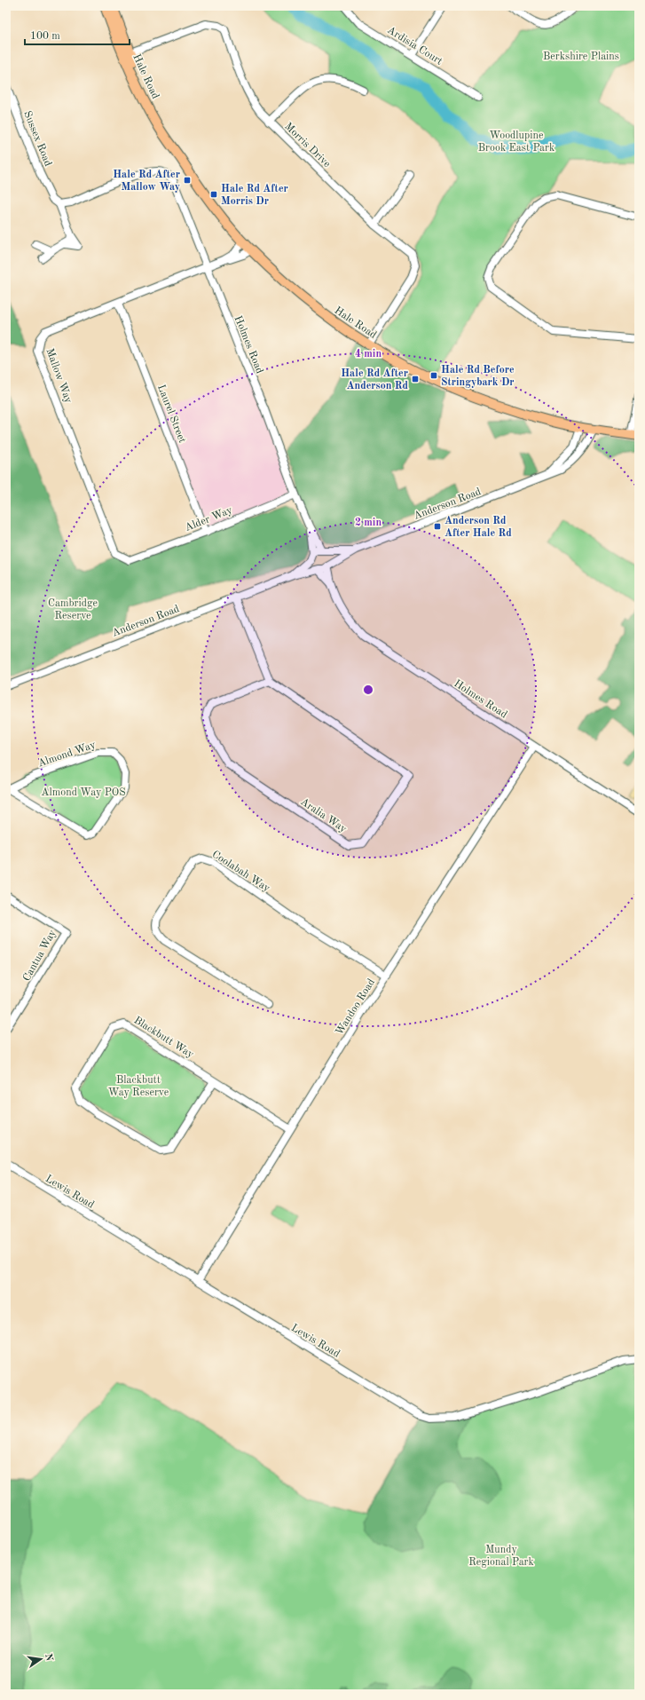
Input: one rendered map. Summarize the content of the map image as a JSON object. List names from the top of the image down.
{
  "streets": {
    "main road": ["Hale Road"],
    "street": [
      "Ardisia Court",
      "Sussex Road",
      "Morris Drive",
      "Holmes Road",
      "Mallow Way",
      "Laurel Street",
      "Anderson Road",
      "Alder Way",
      "Almond Way",
      "Aralia Way",
      "Coolabah Way",
      "Cantua Way",
      "Wandoo Road",
      "Blackbutt Way",
      "Lewis Road"
    ]
  },
  "crossings": [
    ["Hale Road", "Morris Drive"],
    ["Hale Road", "Mallow Way"],
    ["Hale Road", "Anderson Road"],
    ["Sussex Road", "Holmes Road"],
    ["Holmes Road", "Mallow Way"],
    ["Holmes Road", "Anderson Road"],
    ["Holmes Road", "Alder Way"],
    ["Holmes Road", "Wandoo Road"],
    ["Mallow Way", "Laurel Street"],
    ["Mallow Way", "Alder Way"],
    ["Laurel Street", "Alder Way"],
    ["Coolabah Way", "Wandoo Road"],
    ["Wandoo Road", "Blackbutt Way"],
    ["Wandoo Road", "Lewis Road"]
  ],
  "parks": [
    "Berkshire Plains",
    "Woodlupine Brook East Park",
    "Cambridge Reserve",
    "Almond Way POS",
    "Blackbutt Way Reserve",
    "Mundy Regional Park"
  ],
  "places": {
    "transit": [
      "Hale Rd After Mallow Way",
      "Hale Rd After Morris Dr",
      "Hale Rd Before Stringybark Dr",
      "Hale Rd After Anderson Rd",
      "Anderson Rd After Hale Rd"
    ]
  },
  "scale_bar": "100 m",
  "north": "right",
  "rings": ["4 min", "2 min"]
}
